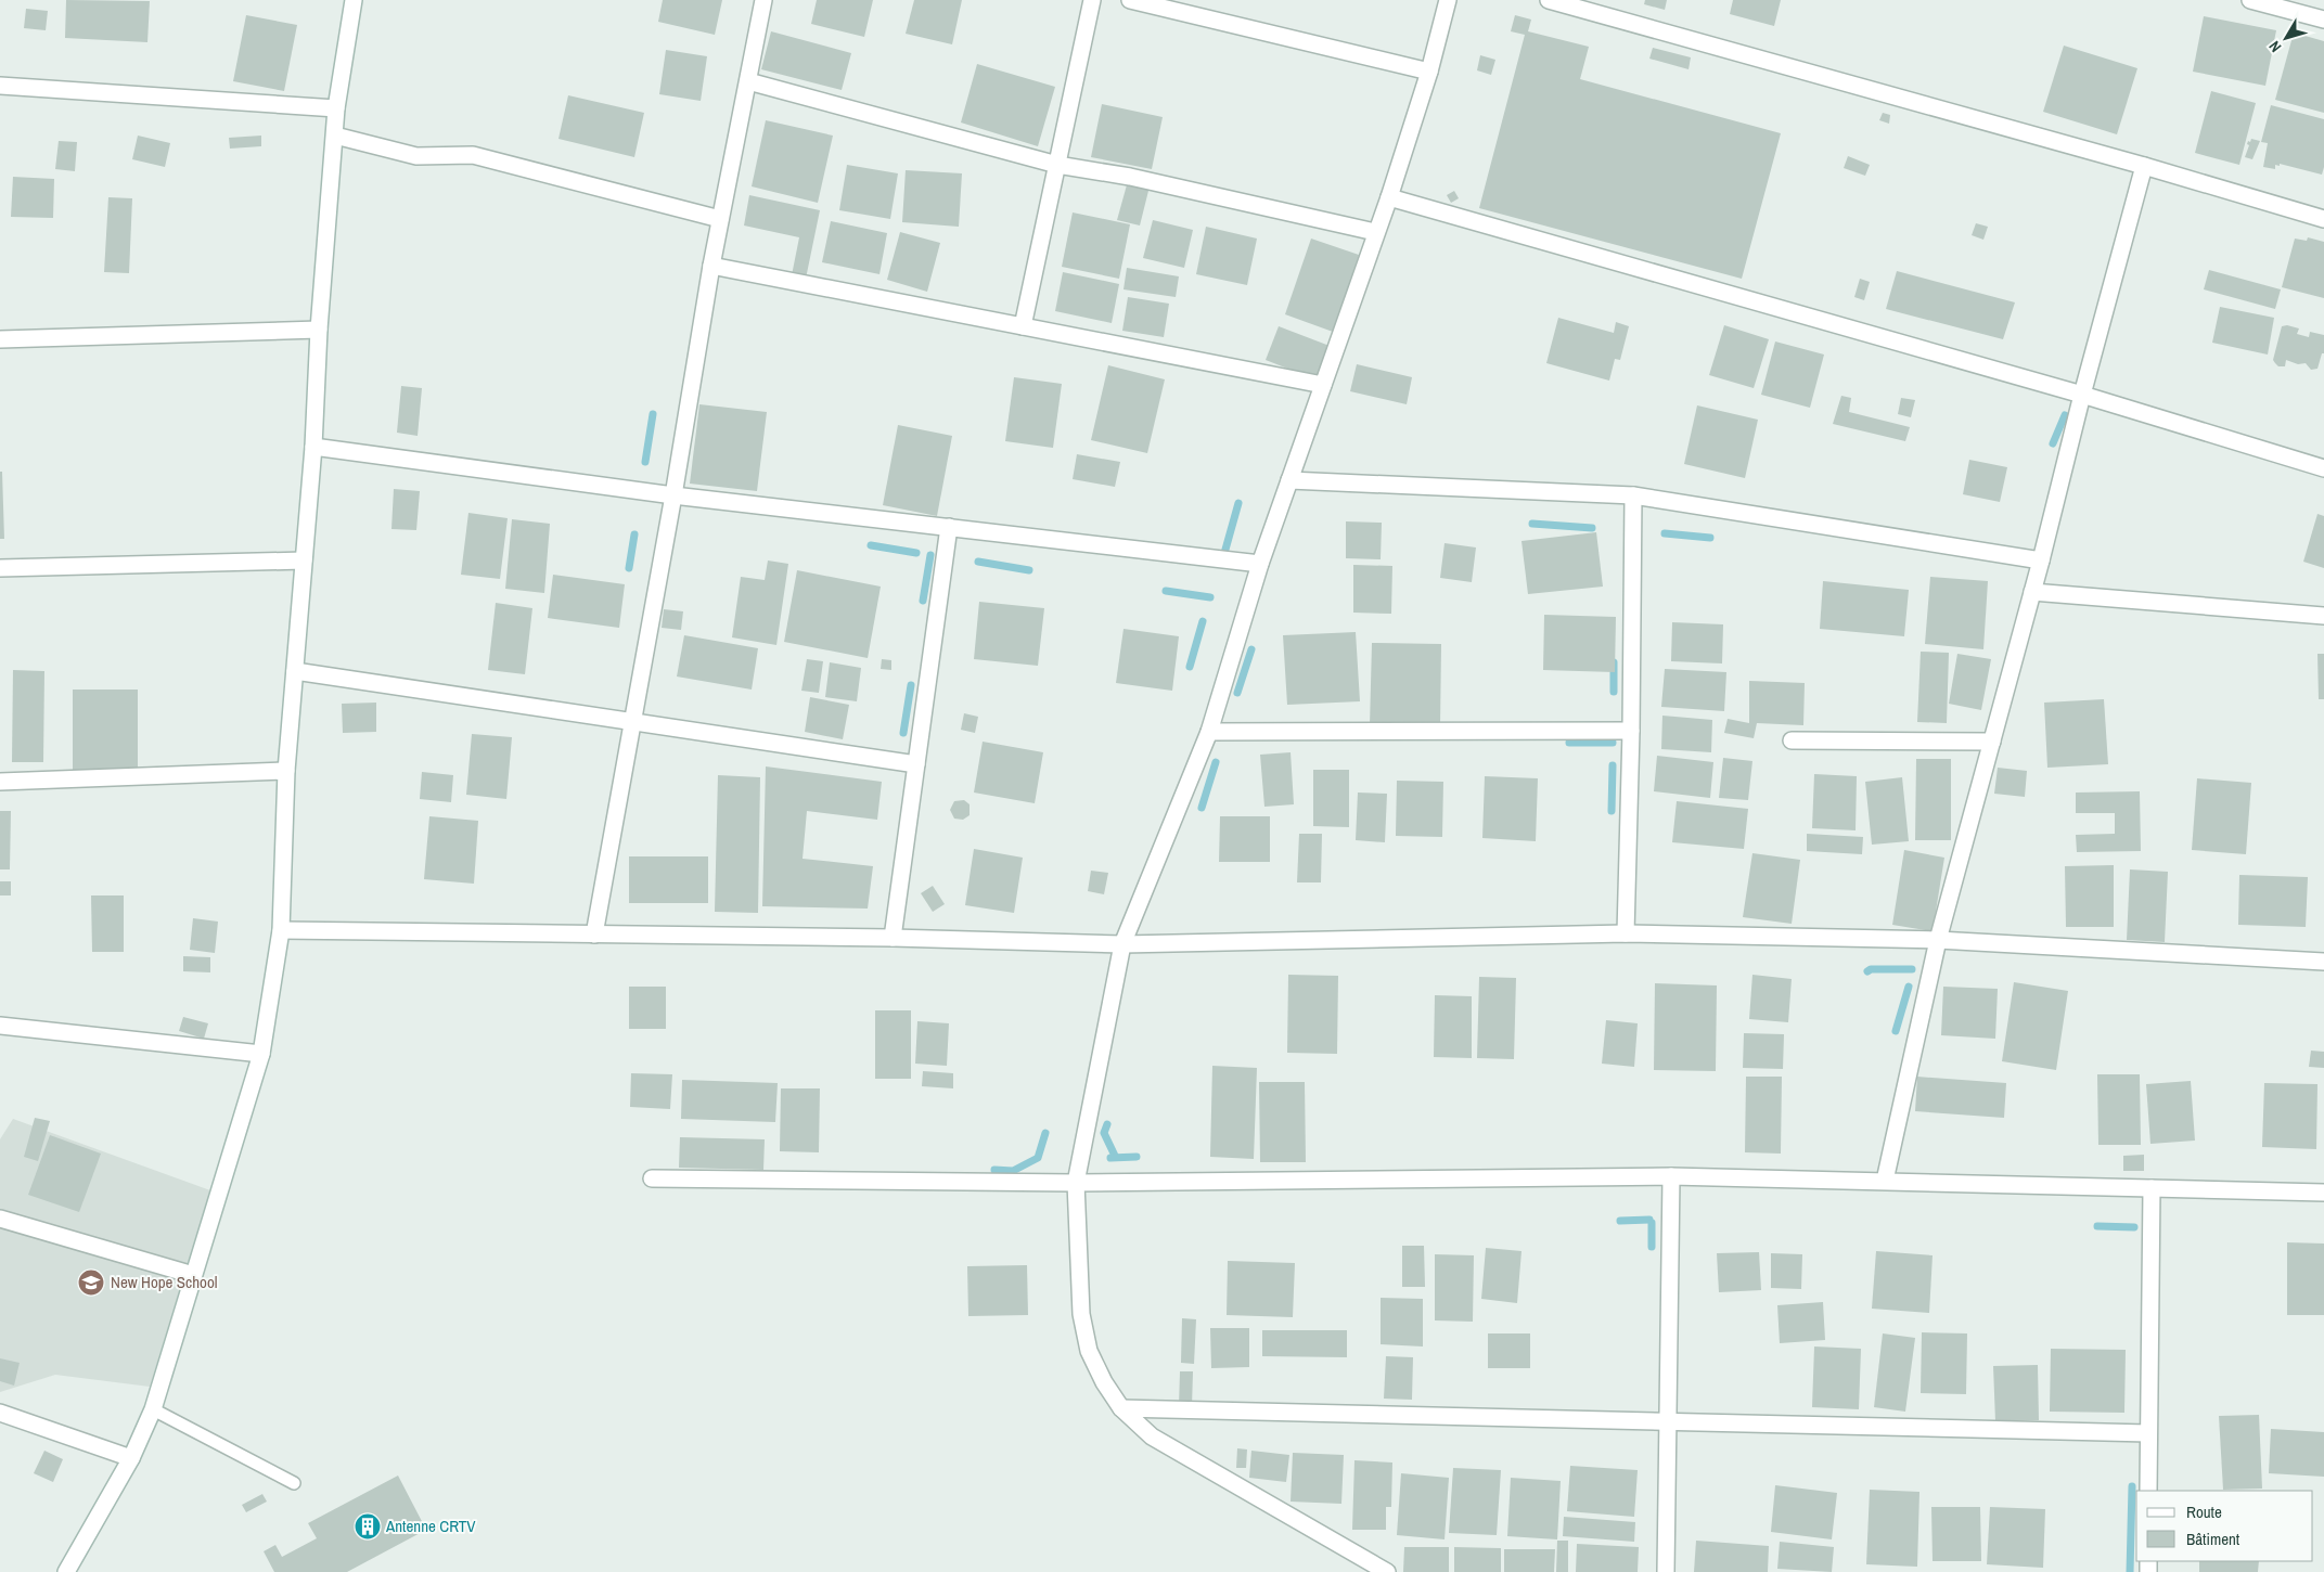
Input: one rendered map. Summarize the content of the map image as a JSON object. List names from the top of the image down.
{
  "places": {
    "school or university": ["New Hope School"],
    "building": ["Antenne CRTV"]
  },
  "legend": ["Route", "Bâtiment"],
  "north": "bottom left"
}
